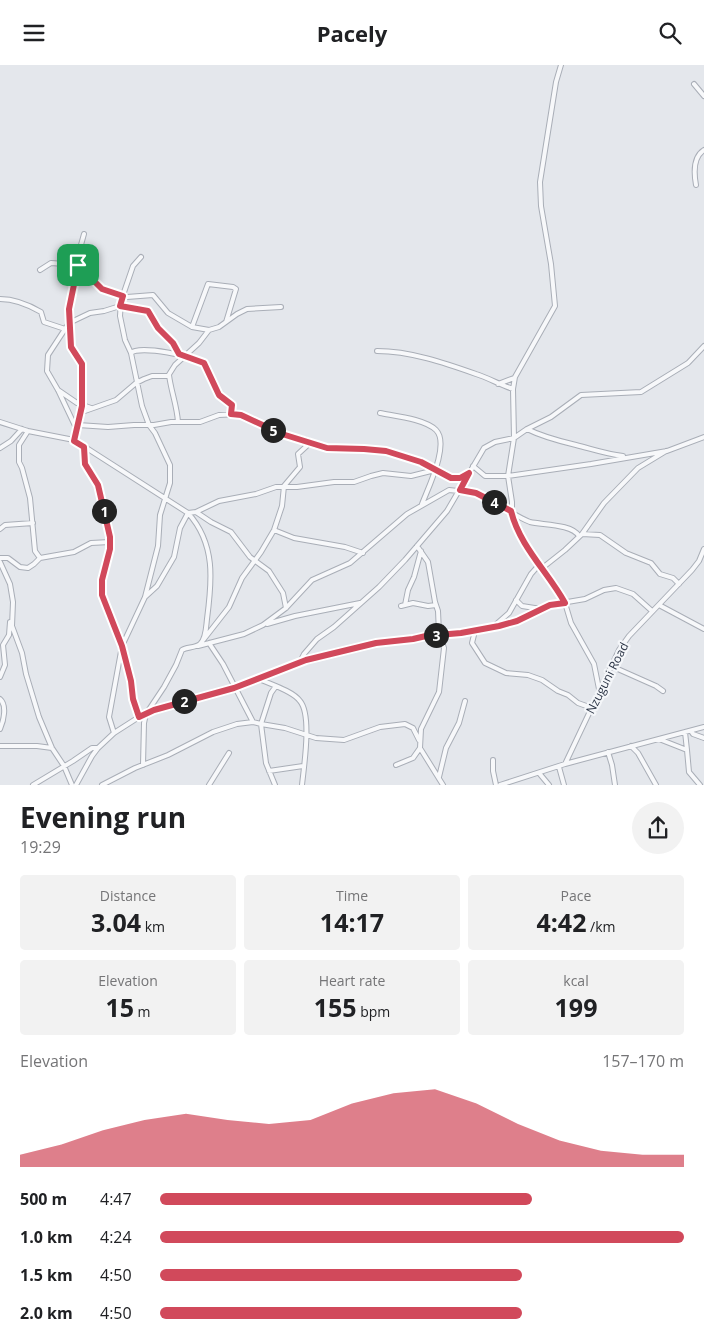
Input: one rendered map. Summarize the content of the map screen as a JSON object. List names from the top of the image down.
{
  "streets": {
    "street": ["Nzuguni Road"]
  },
  "page": {
    "header": "Pacely",
    "pins": [
      "5",
      "4",
      "1",
      "3",
      "2"
    ],
    "heading": ["Evening run", "19:29"],
    "stats": [
      ["Distance", "3.04 km"],
      ["Time", "14:17"],
      ["Pace", "4:42 /km"],
      ["Elevation", "15 m"],
      ["Heart rate", "155 bpm"],
      ["kcal", "199"]
    ],
    "chart": ["Elevation", "157–170 m"],
    "list": [
      {
        "name": "500 m",
        "note": "4:47"
      },
      {
        "name": "1.0 km",
        "note": "4:24"
      },
      {
        "name": "1.5 km",
        "note": "4:50"
      },
      {
        "name": "2.0 km",
        "note": "4:50"
      }
    ]
  }
}
